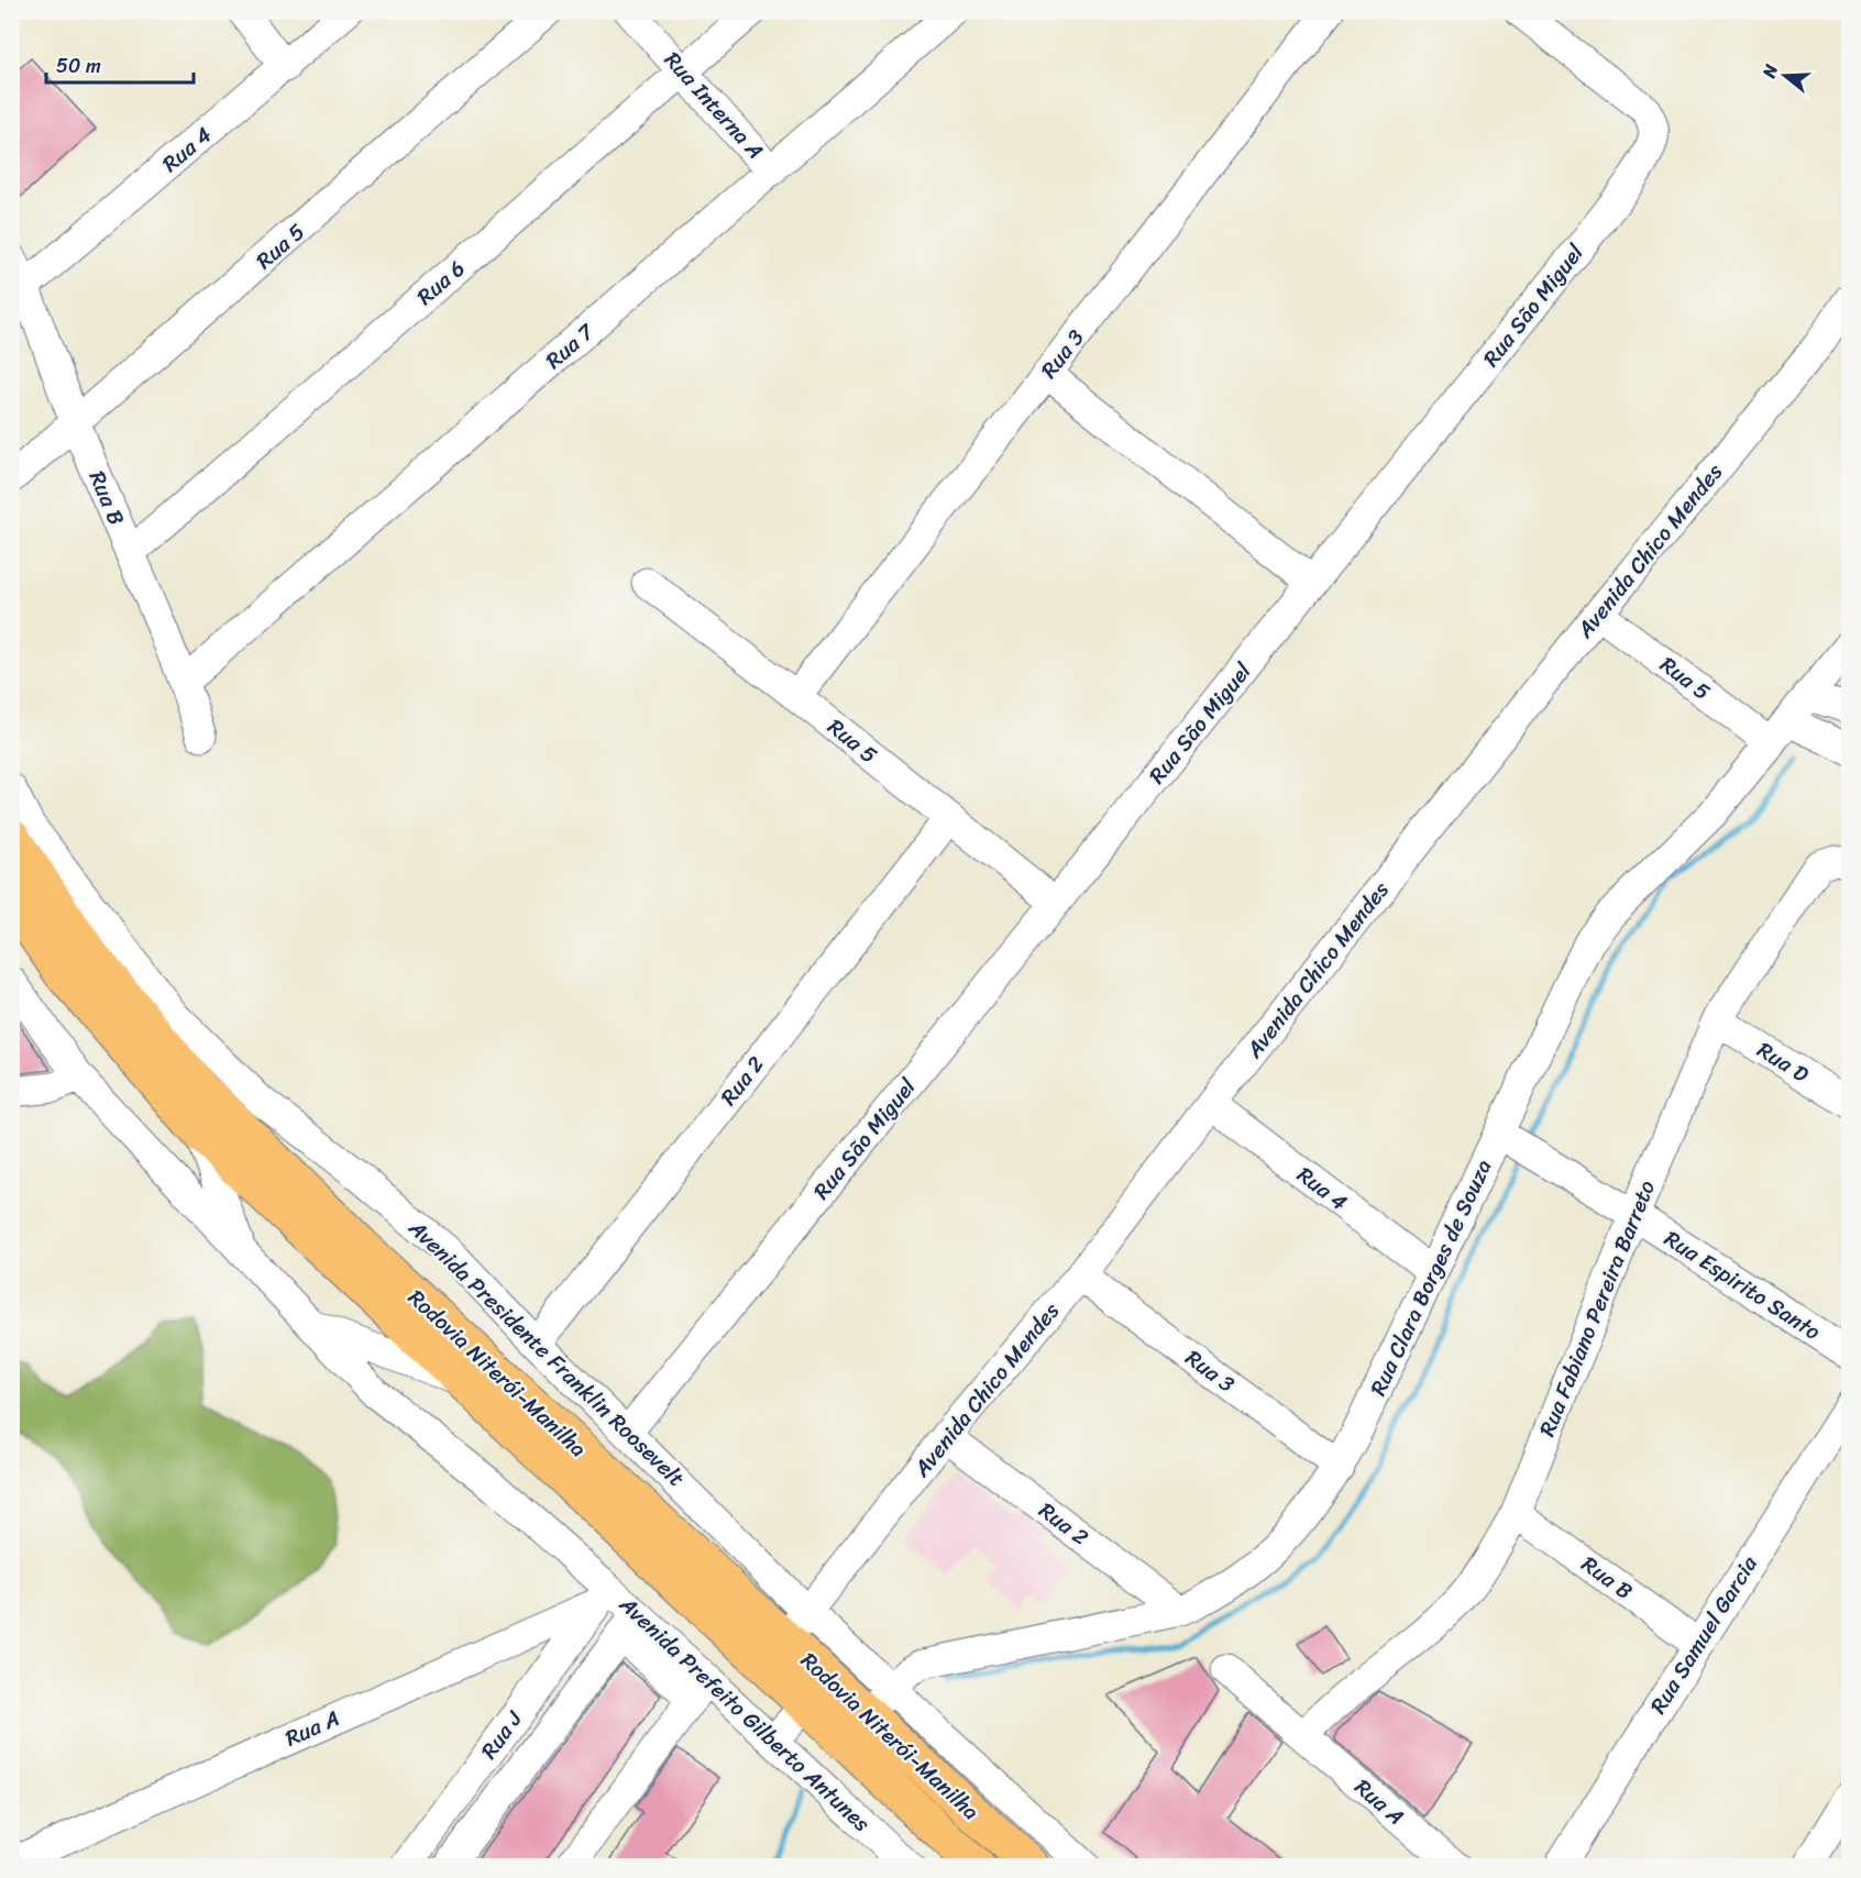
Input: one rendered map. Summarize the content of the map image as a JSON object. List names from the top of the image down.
{
  "streets": {
    "highway": ["Rodovia Niterói-Manilha"],
    "street": [
      "Rua Interna A",
      "Rua 4",
      "Rua 5",
      "Rua 6",
      "Rua São Miguel",
      "Rua 7",
      "Rua 3",
      "Rua B",
      "Avenida Chico Mendes",
      "Rua D",
      "Rua 2",
      "Rua Clara Borges de Souza",
      "Rua Espirito Santo",
      "Rua Fabiano Pereira Barreto",
      "Avenida Presidente Franklin Roosevelt",
      "Rua Samuel Garcia",
      "Avenida Prefeito Gilberto Antunes",
      "Rua A",
      "Rua J"
    ]
  },
  "crossings": [
    ["Rua Interna A", "Rua 6"],
    ["Rua Interna A", "Rua 7"],
    ["Rua 4", "Rua B"],
    ["Rua 4", "Avenida Chico Mendes"],
    ["Rua 4", "Rua Clara Borges de Souza"],
    ["Rua 5", "Rua São Miguel"],
    ["Rua 5", "Rua 3"],
    ["Rua 5", "Rua B"],
    ["Rua 5", "Avenida Chico Mendes"],
    ["Rua 5", "Rua 2"],
    ["Rua 5", "Rua Clara Borges de Souza"],
    ["Rua 6", "Rua B"],
    ["Rua São Miguel", "Avenida Presidente Franklin Roosevelt"],
    ["Rua 7", "Rua B"],
    ["Rua 3", "Avenida Chico Mendes"],
    ["Rua 3", "Rua Clara Borges de Souza"],
    ["Rua B", "Rua Fabiano Pereira Barreto"],
    ["Rua B", "Rua Samuel Garcia"],
    ["Avenida Chico Mendes", "Rua 2"],
    ["Avenida Chico Mendes", "Avenida Presidente Franklin Roosevelt"],
    ["Avenida Chico Mendes", "Rodovia Niterói-Manilha"],
    ["Rua D", "Rua Fabiano Pereira Barreto"],
    ["Rua 2", "Rua Clara Borges de Souza"],
    ["Rua 2", "Avenida Presidente Franklin Roosevelt"],
    ["Rua Clara Borges de Souza", "Rua Espirito Santo"],
    ["Rua Clara Borges de Souza", "Avenida Presidente Franklin Roosevelt"],
    ["Rua Clara Borges de Souza", "Rodovia Niterói-Manilha"],
    ["Rua Espirito Santo", "Rua Fabiano Pereira Barreto"],
    ["Rua Fabiano Pereira Barreto", "Rua A"],
    ["Avenida Presidente Franklin Roosevelt", "Rodovia Niterói-Manilha"],
    ["Avenida Prefeito Gilberto Antunes", "Rua A"],
    ["Avenida Prefeito Gilberto Antunes", "Rua J"],
    ["Rua A", "Rua J"]
  ],
  "scale_bar": "50 m",
  "north": "left"
}
